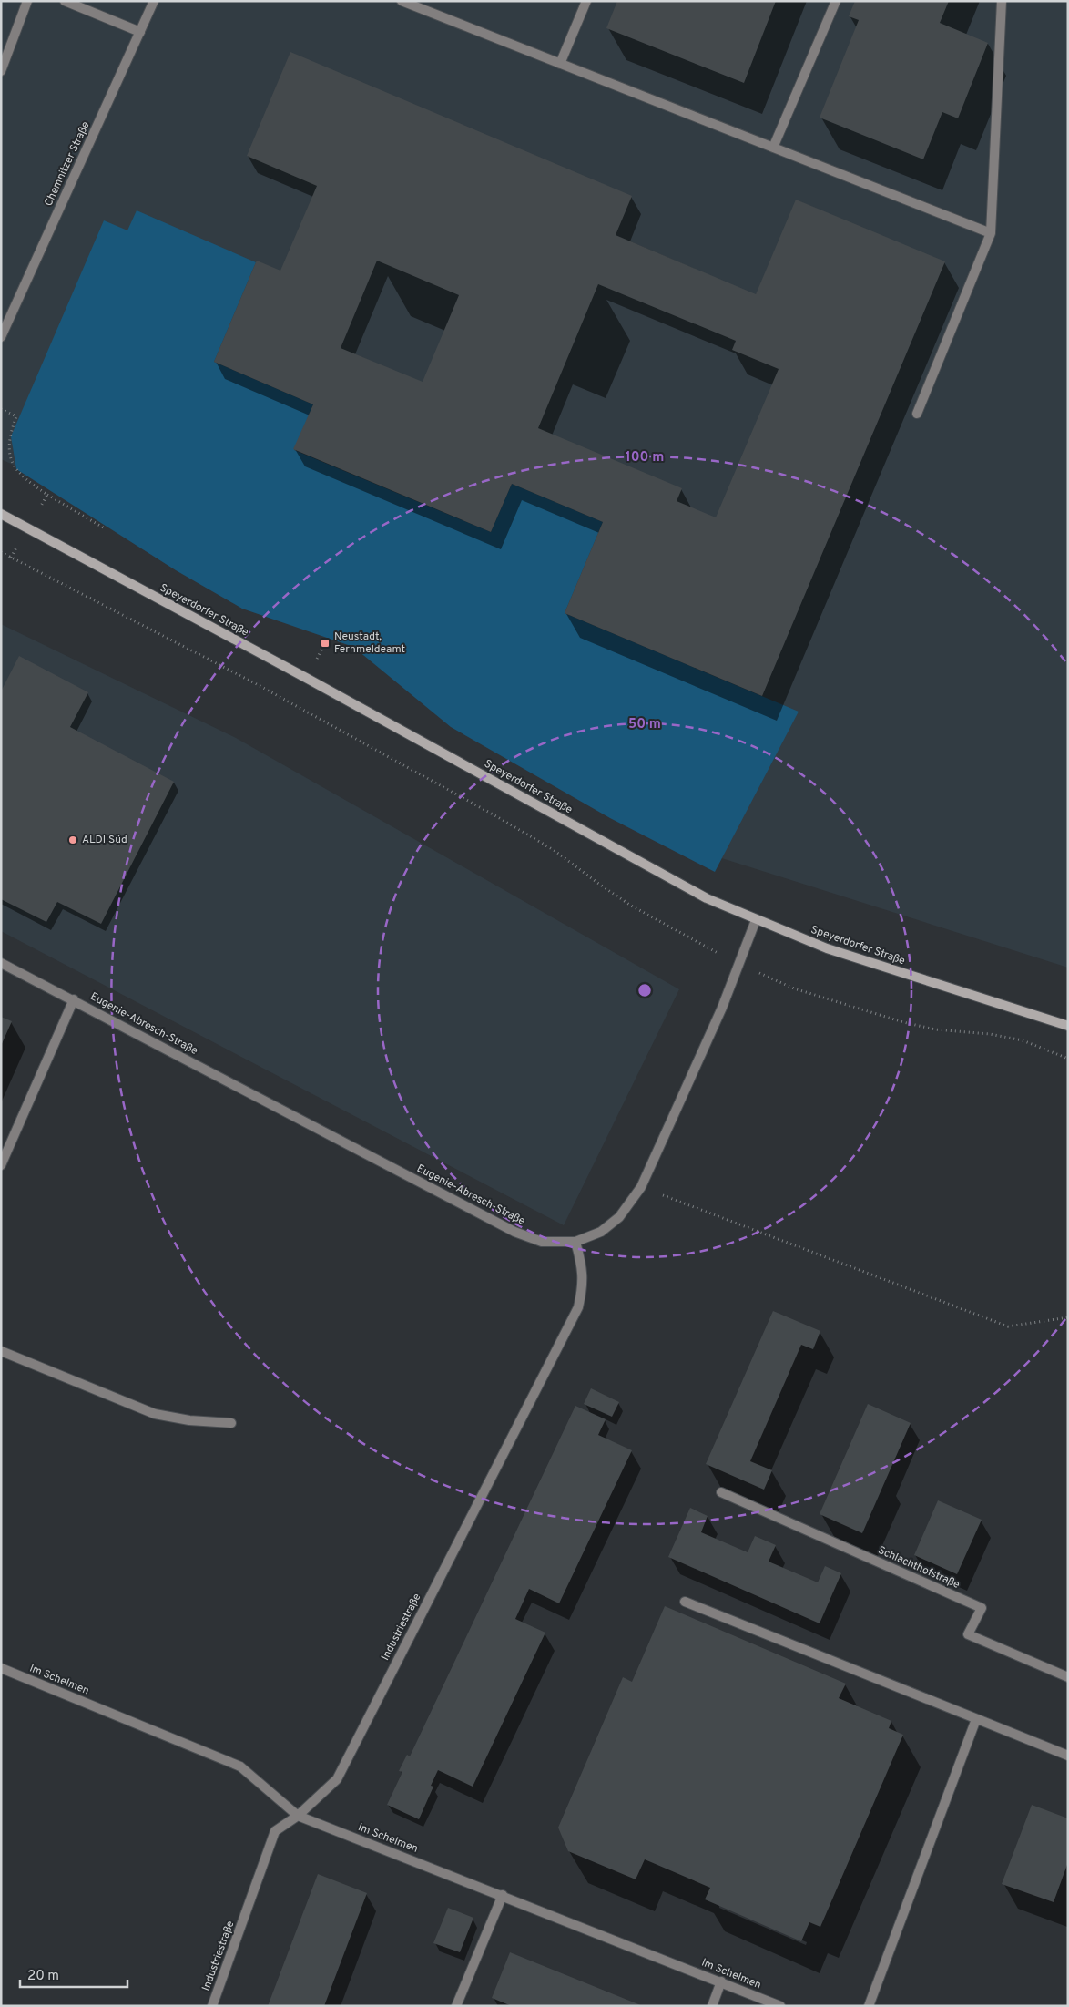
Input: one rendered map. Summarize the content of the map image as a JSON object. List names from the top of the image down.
{
  "streets": {
    "street": [
      "Chemnitzer Straße",
      "Speyerdorfer Straße",
      "Eugenie-Abresch-Straße",
      "Schlachthofstraße",
      "Industriestraße",
      "Im Schelmen"
    ]
  },
  "crossings": [
    ["Speyerdorfer Straße", "Eugenie-Abresch-Straße"],
    ["Eugenie-Abresch-Straße", "Industriestraße"],
    ["Industriestraße", "Im Schelmen"]
  ],
  "places": {
    "transit": ["Neustadt, Fernmeldeamt"],
    "other": ["ALDI Süd"]
  },
  "scale_bar": "20 m",
  "rings": ["100 m", "50 m"]
}
